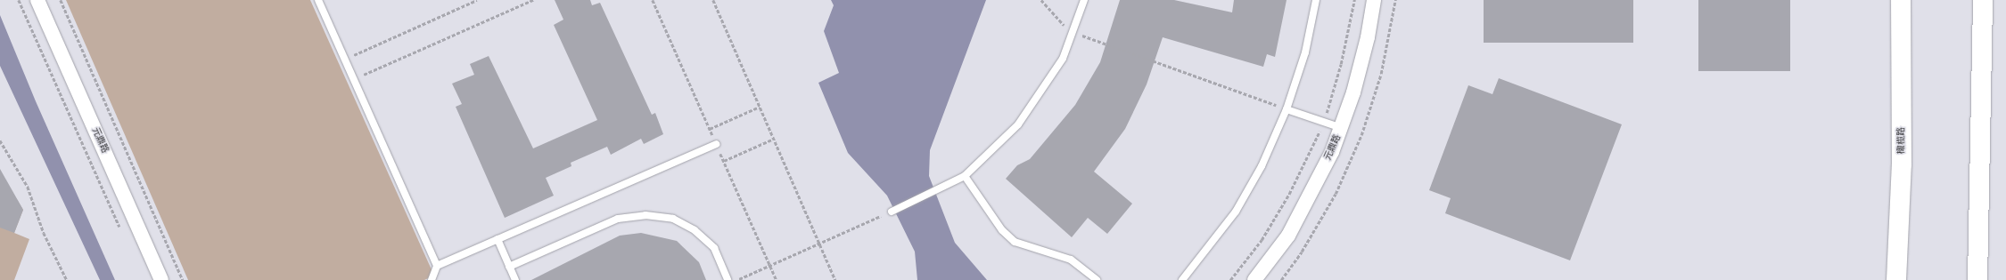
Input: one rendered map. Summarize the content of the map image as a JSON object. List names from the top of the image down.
{
  "streets": {
    "main road": ["橄榄路"],
    "street": ["元鼎路"]
  }
}
